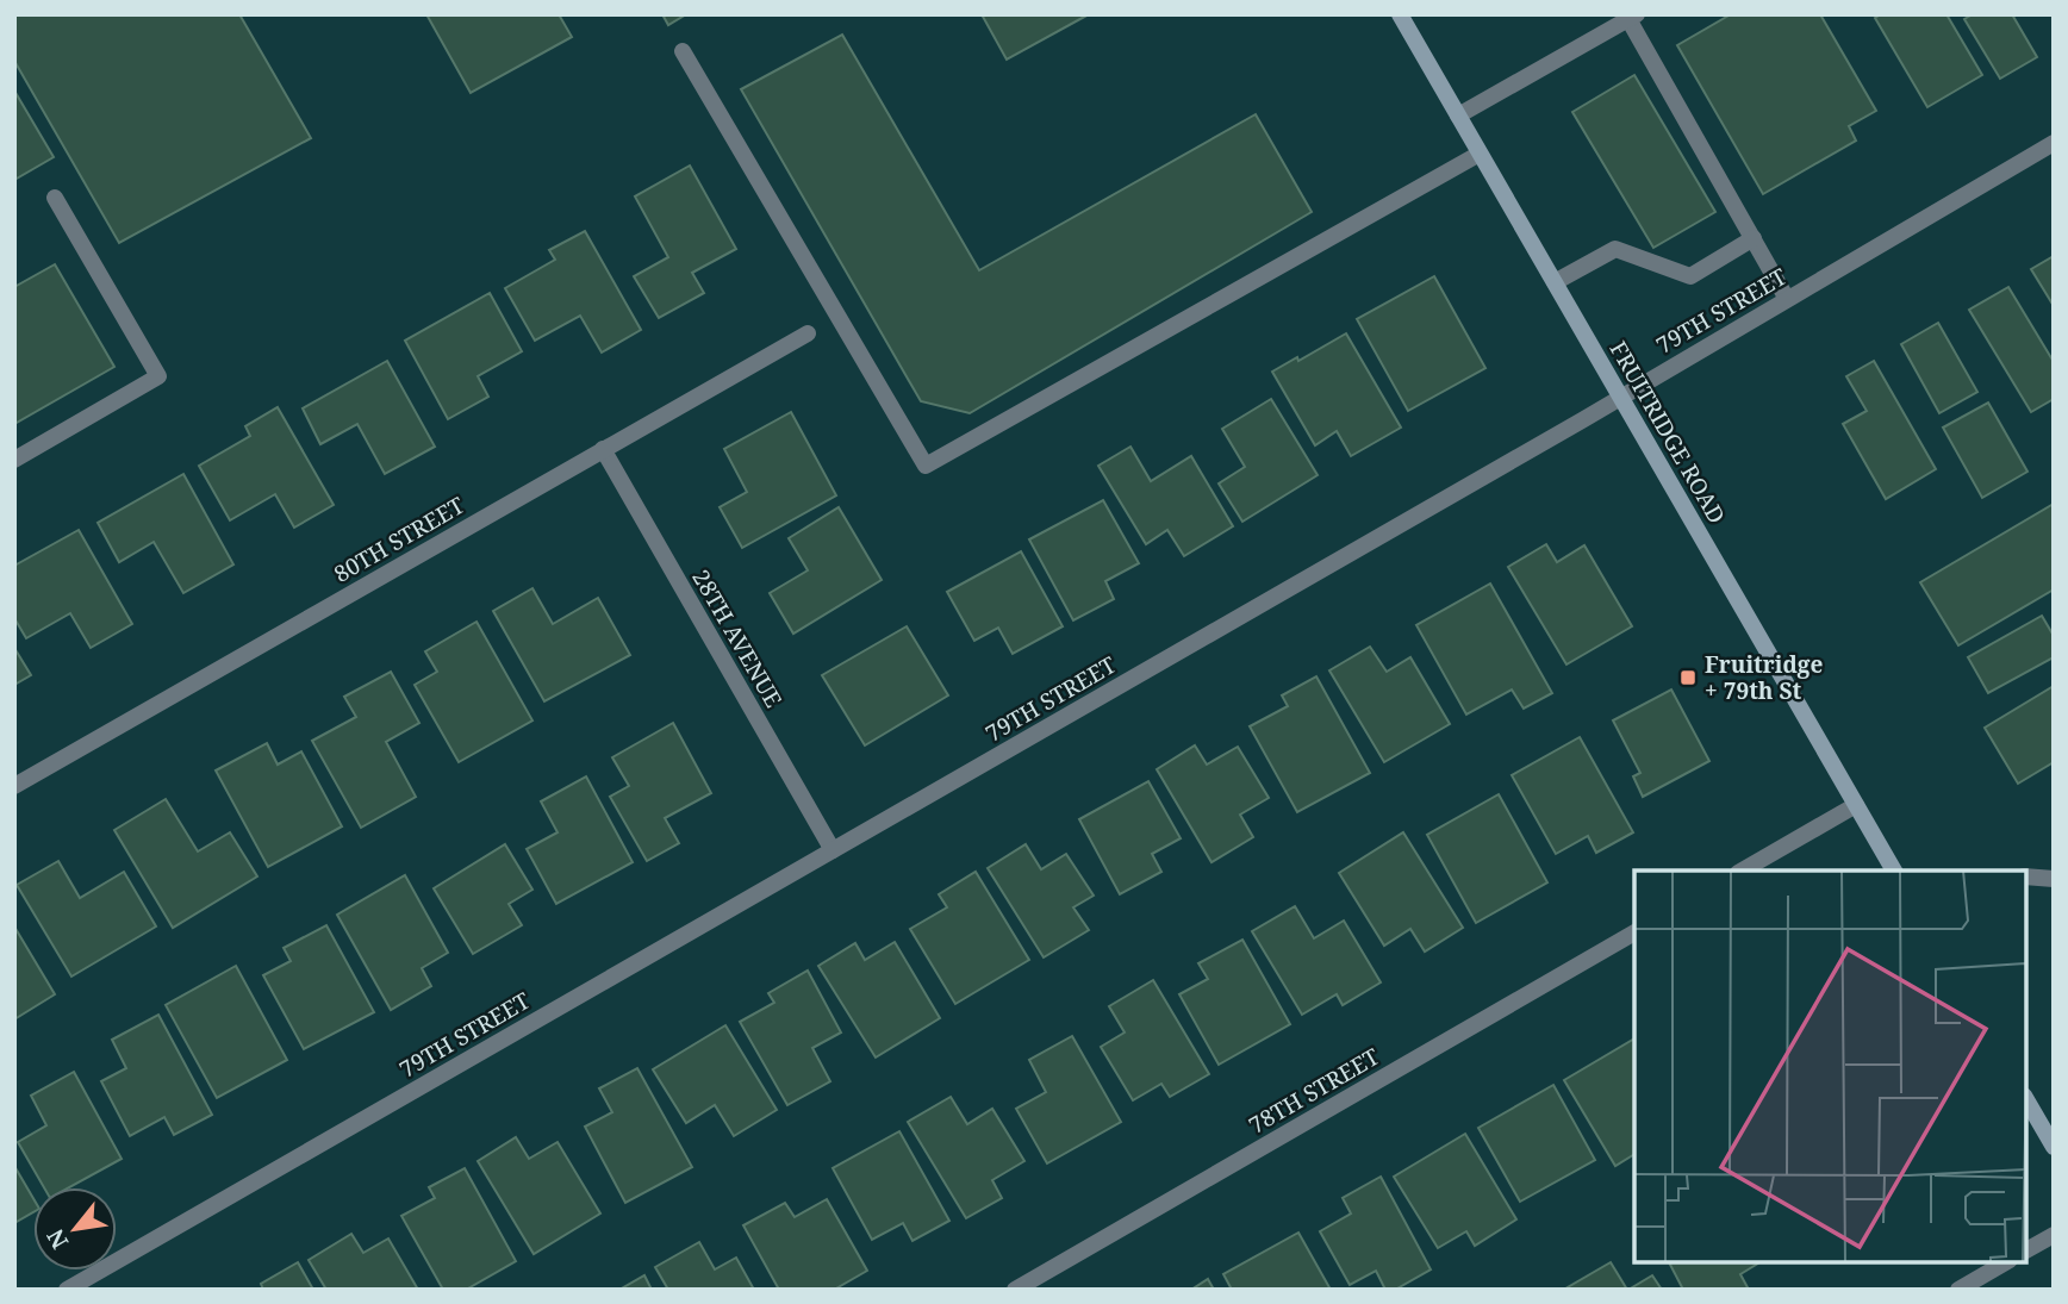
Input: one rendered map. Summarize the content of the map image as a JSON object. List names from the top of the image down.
{
  "streets": {
    "main road": ["FRUITRIDGE ROAD"],
    "street": [
      "79TH STREET",
      "80TH STREET",
      "28TH AVENUE",
      "78TH STREET"
    ]
  },
  "crossings": [
    ["79TH STREET", "FRUITRIDGE ROAD"],
    ["79TH STREET", "28TH AVENUE"],
    ["80TH STREET", "28TH AVENUE"]
  ],
  "places": {
    "transit": ["Fruitridge + 79th St"]
  },
  "north": "bottom left"
}
